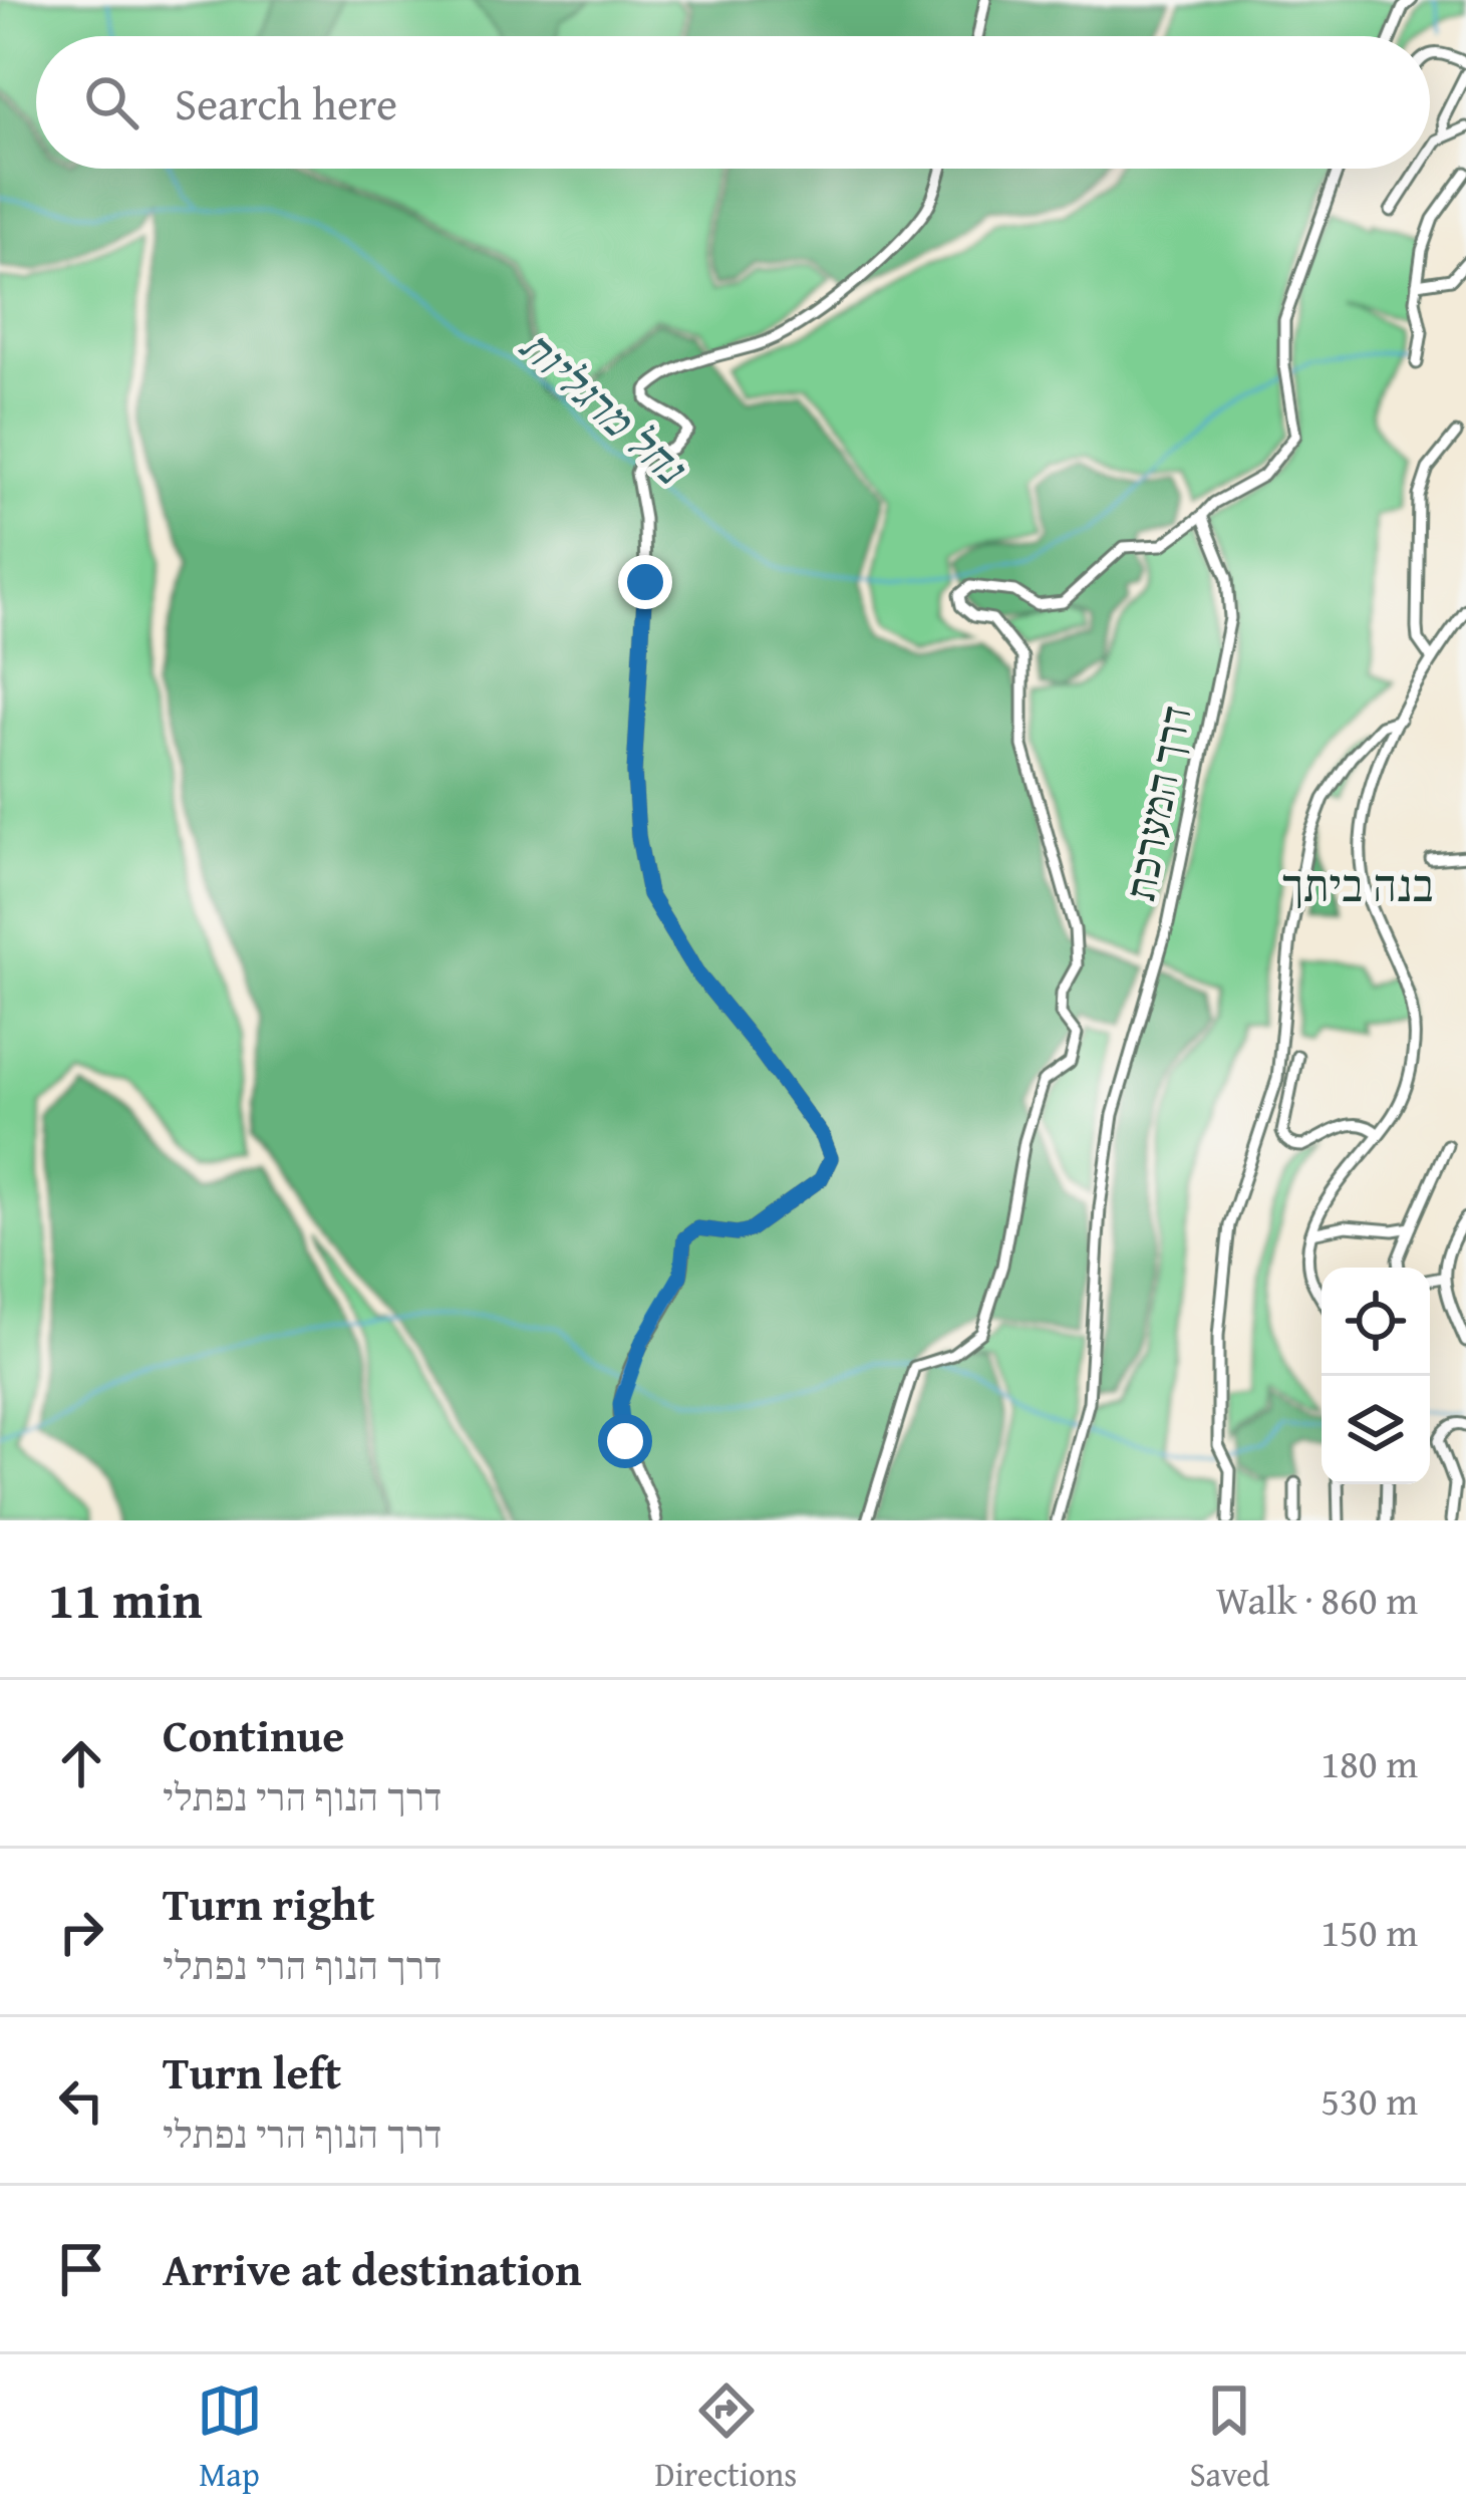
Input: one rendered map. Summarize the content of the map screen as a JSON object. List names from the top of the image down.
{
  "streets": {
    "street": ["דרך המערכת"]
  },
  "districts": ["בנה ביתך"],
  "water": ["נחל מרגליות"],
  "page": {
    "search": "Search here",
    "heading": ["11 min", "Walk · 860 m"],
    "list": [
      ["Continue", "דרך הנוף הרי נפתלי", "180 m"],
      ["Turn right", "דרך הנוף הרי נפתלי", "150 m"],
      ["Turn left", "דרך הנוף הרי נפתלי", "530 m"],
      "Arrive at destination"
    ],
    "nav": ["Map", "Directions", "Saved"]
  }
}
